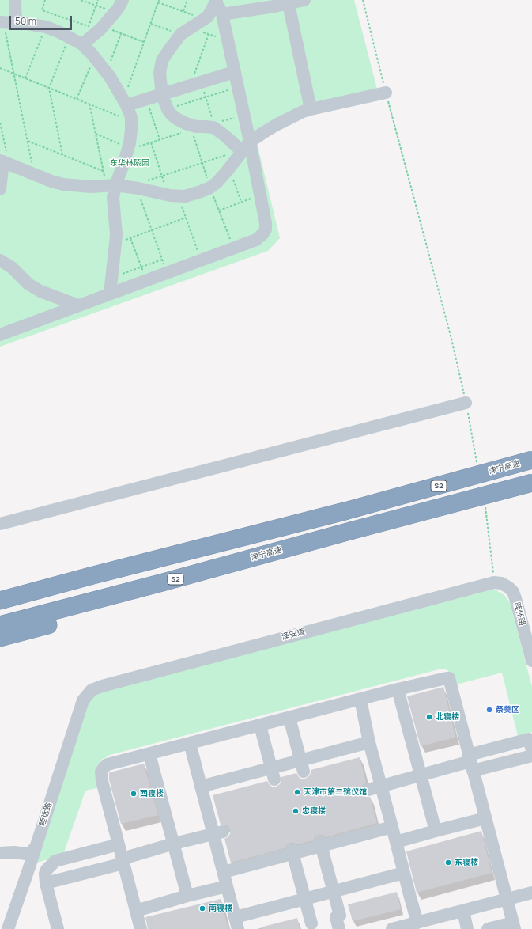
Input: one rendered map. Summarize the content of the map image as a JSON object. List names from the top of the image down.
{
  "streets": {
    "highway": ["津宁高速", "S2"],
    "street": ["睦怀路", "泽安道", "睦远路"]
  },
  "crossings": [
    ["睦怀路", "泽安道"],
    ["泽安道", "睦远路"]
  ],
  "parks": ["东华林陵园"],
  "places": [
    "祭奠区",
    "北寝楼",
    "天津市第二殡仪馆",
    "西寝楼",
    "忠寝楼",
    "东寝楼",
    "南寝楼"
  ],
  "scale_bar": "50 m"
}
